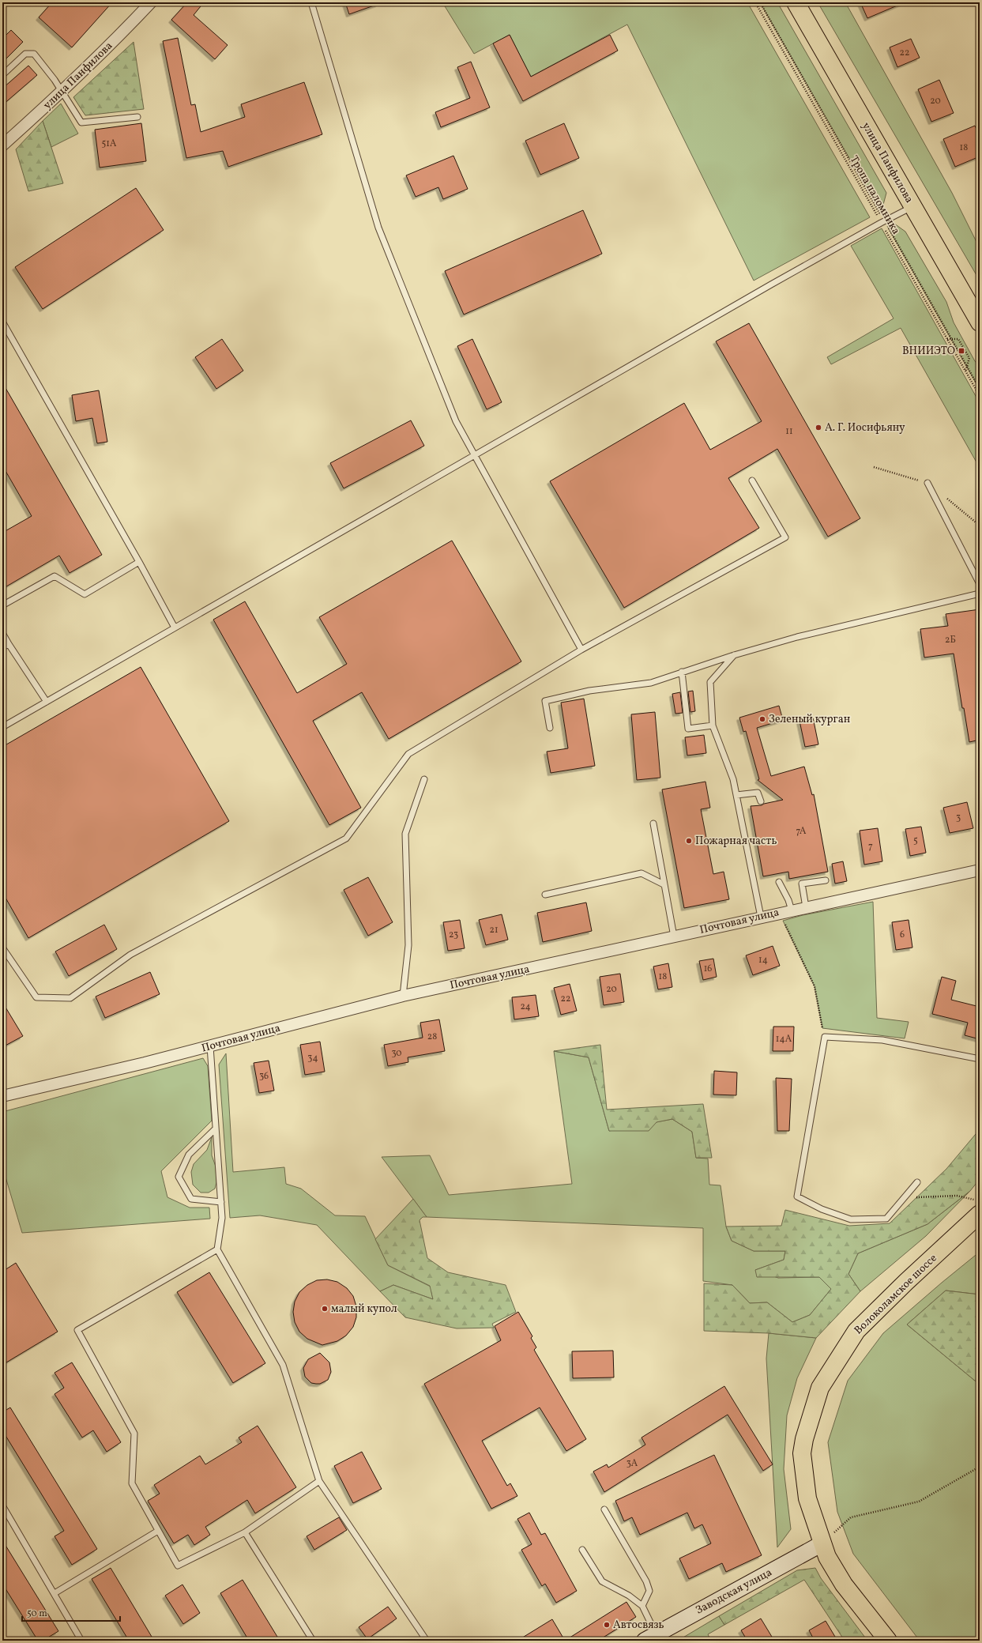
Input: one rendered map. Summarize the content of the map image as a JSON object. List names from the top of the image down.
{
  "streets": {
    "main road": ["улица Панфилова", "Волоколамское шоссе", "Заводская улица"],
    "street": ["Почтовая улица"],
    "path": ["Тропа паломника"]
  },
  "crossings": [
    ["Волоколамское шоссе", "Заводская улица"]
  ],
  "places": {
    "transit": ["ВНИИЭТО"],
    "other": [
      "А. Г. Иосифьяну",
      "Зеленый курган",
      "Пожарная часть",
      "малый купол",
      "Автосвязь"
    ]
  },
  "house_numbers": [
    "22",
    "20",
    "51А",
    "18",
    "11",
    "2Б",
    "3",
    "7А",
    "5",
    "7",
    "21",
    "23",
    "6",
    "14",
    "16",
    "18",
    "20",
    "22",
    "24",
    "28",
    "14А",
    "30",
    "34",
    "36",
    "3А"
  ],
  "scale_bar": "50 m"
}
